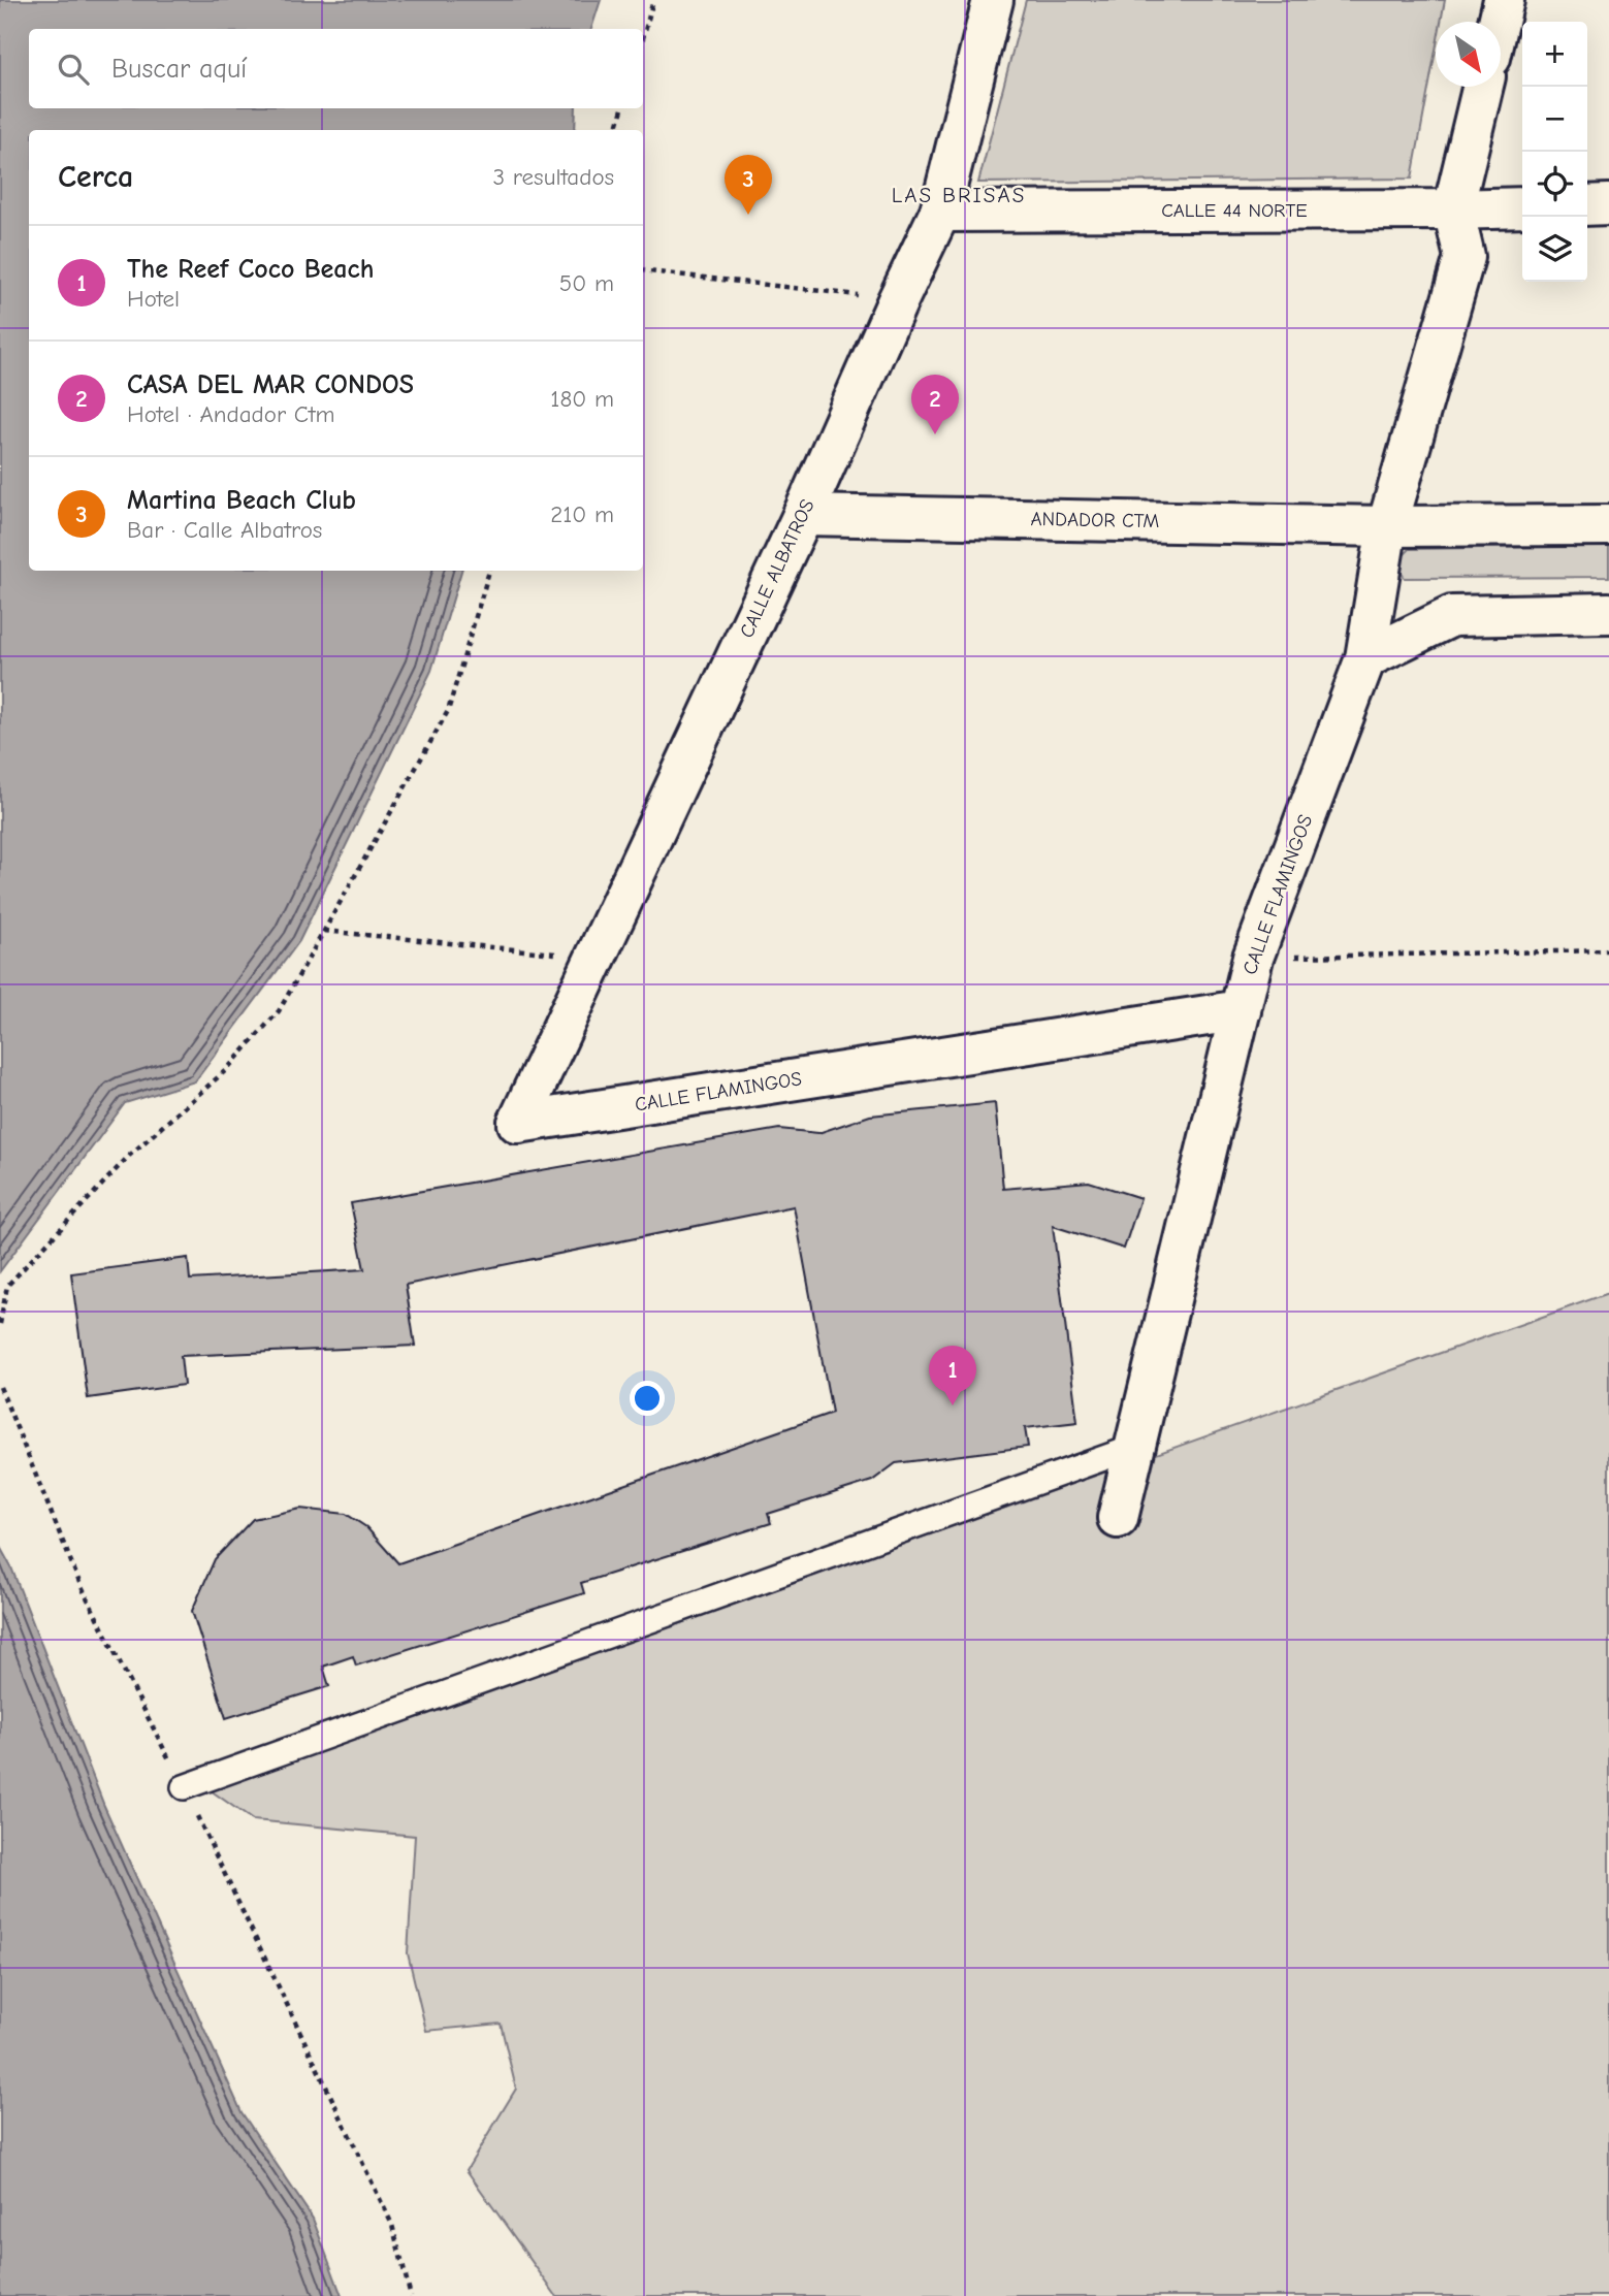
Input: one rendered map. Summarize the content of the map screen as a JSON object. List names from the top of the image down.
{
  "streets": {
    "street": [
      "CALLE 44 NORTE",
      "ANDADOR CTM",
      "CALLE ALBATROS",
      "CALLE FLAMINGOS"
    ]
  },
  "crossings": [
    ["CALLE 44 NORTE", "CALLE ALBATROS"],
    ["CALLE 44 NORTE", "CALLE FLAMINGOS"],
    ["ANDADOR CTM", "CALLE ALBATROS"],
    ["ANDADOR CTM", "CALLE FLAMINGOS"],
    ["CALLE ALBATROS", "CALLE FLAMINGOS"]
  ],
  "districts": ["LAS BRISAS"],
  "north": "bottom right",
  "page": {
    "map_buttons": ["+", "−"],
    "search": "Buscar aquí",
    "heading": ["Cerca", "3 resultados"],
    "pins": ["3", "2", "1"],
    "list": [
      {
        "mark": "1",
        "name": "The Reef Coco Beach",
        "note": "Hotel",
        "value": "50 m"
      },
      {
        "mark": "2",
        "name": "CASA DEL MAR CONDOS",
        "note": "Hotel · Andador Ctm",
        "value": "180 m"
      },
      {
        "mark": "3",
        "name": "Martina Beach Club",
        "note": "Bar · Calle Albatros",
        "value": "210 m"
      }
    ]
  }
}
